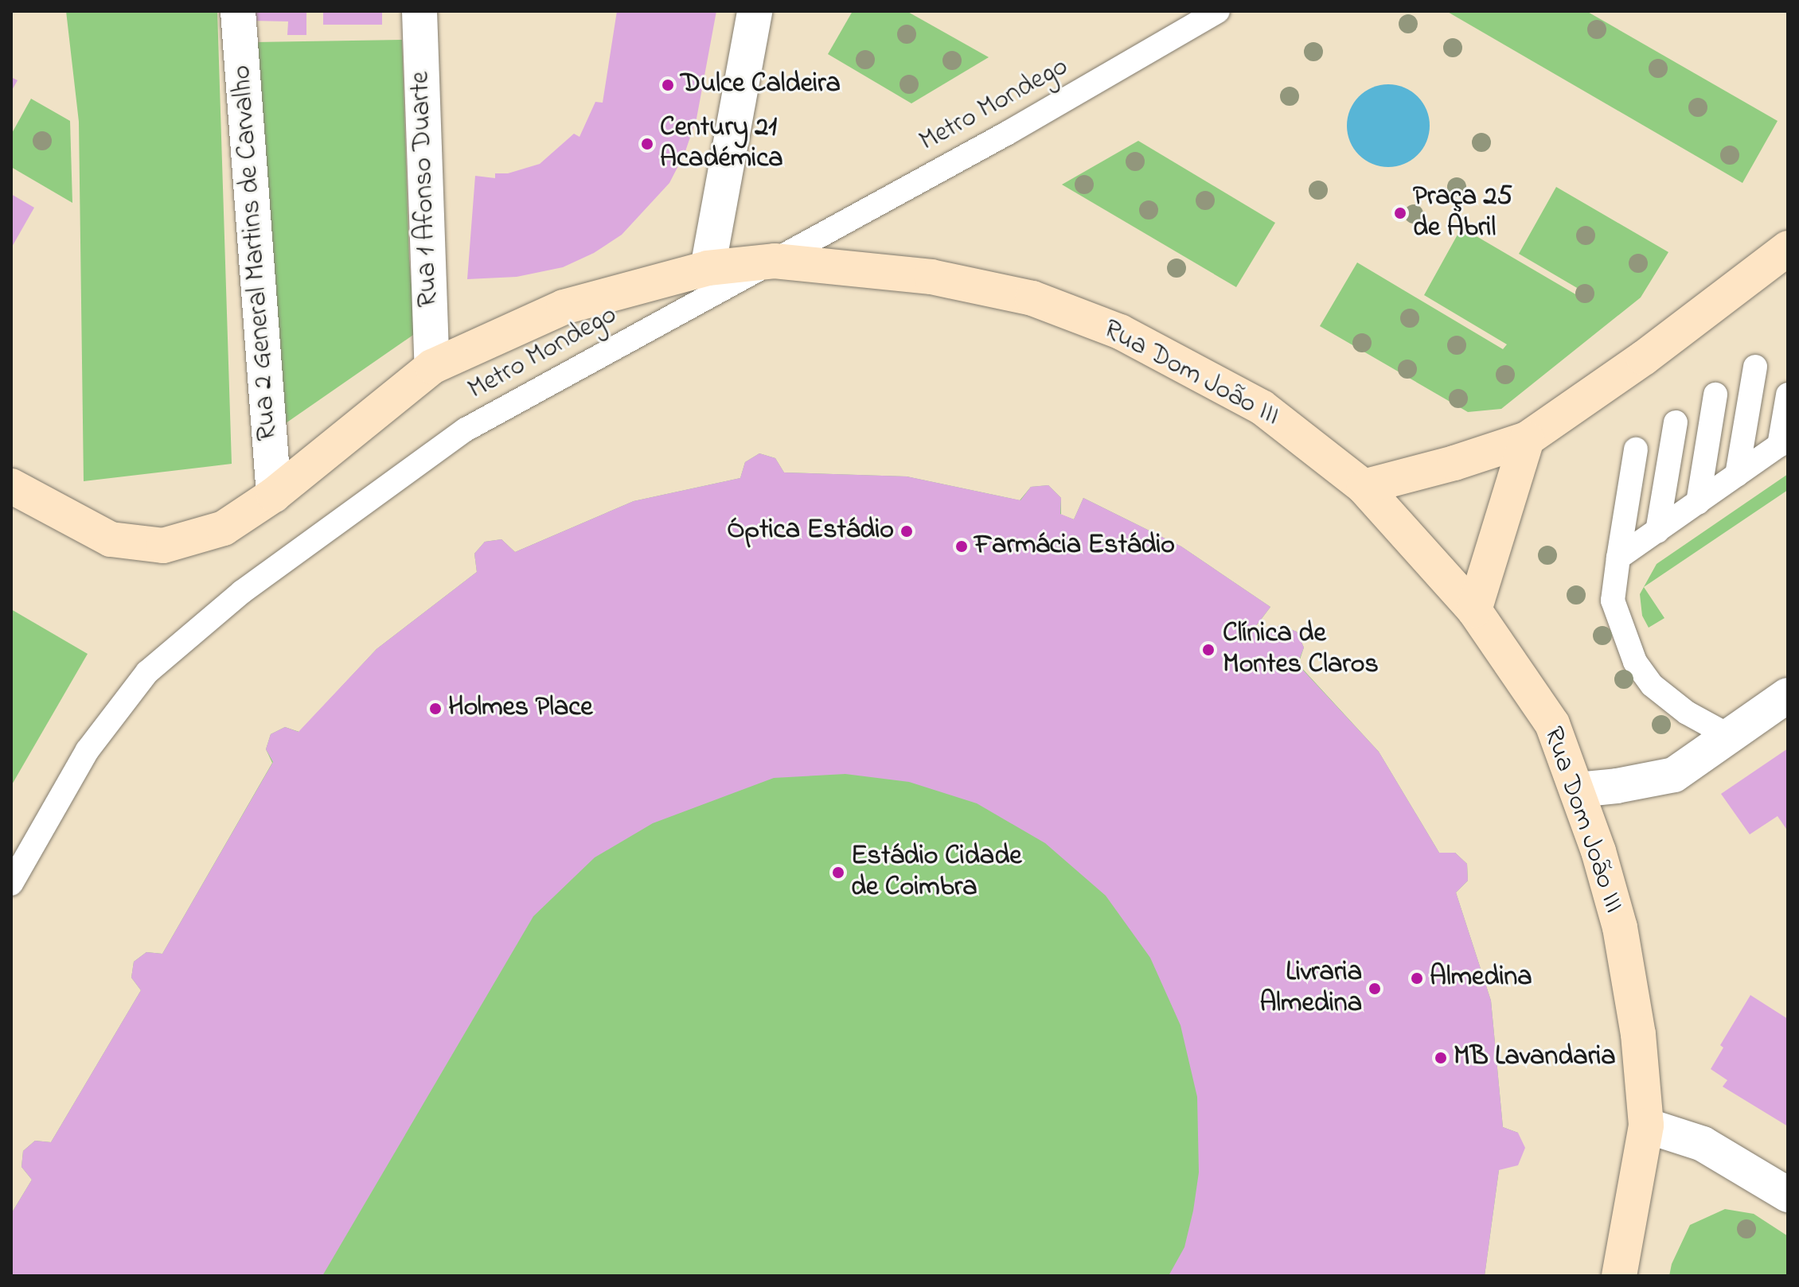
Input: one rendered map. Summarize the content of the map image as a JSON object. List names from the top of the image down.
{
  "streets": {
    "street": ["Rua 1 Afonso Duarte", "Rua 2 General Martins de Carvalho", "Rua Dom João III"],
    "lane": ["Metro Mondego"]
  },
  "crossings": [
    ["Metro Mondego", "Rua Dom João III"],
    ["Rua 1 Afonso Duarte", "Rua Dom João III"],
    ["Rua 2 General Martins de Carvalho", "Rua Dom João III"]
  ],
  "places": [
    "Dulce Caldeira",
    "Century 21 Académica",
    "Praça 25 de Abril",
    "Óptica Estádio",
    "Farmácia Estádio",
    "Clínica de Montes Claros",
    "Holmes Place",
    "Estádio Cidade de Coimbra",
    "Almedina",
    "Livraria Almedina",
    "MB Lavandaria"
  ]
}
